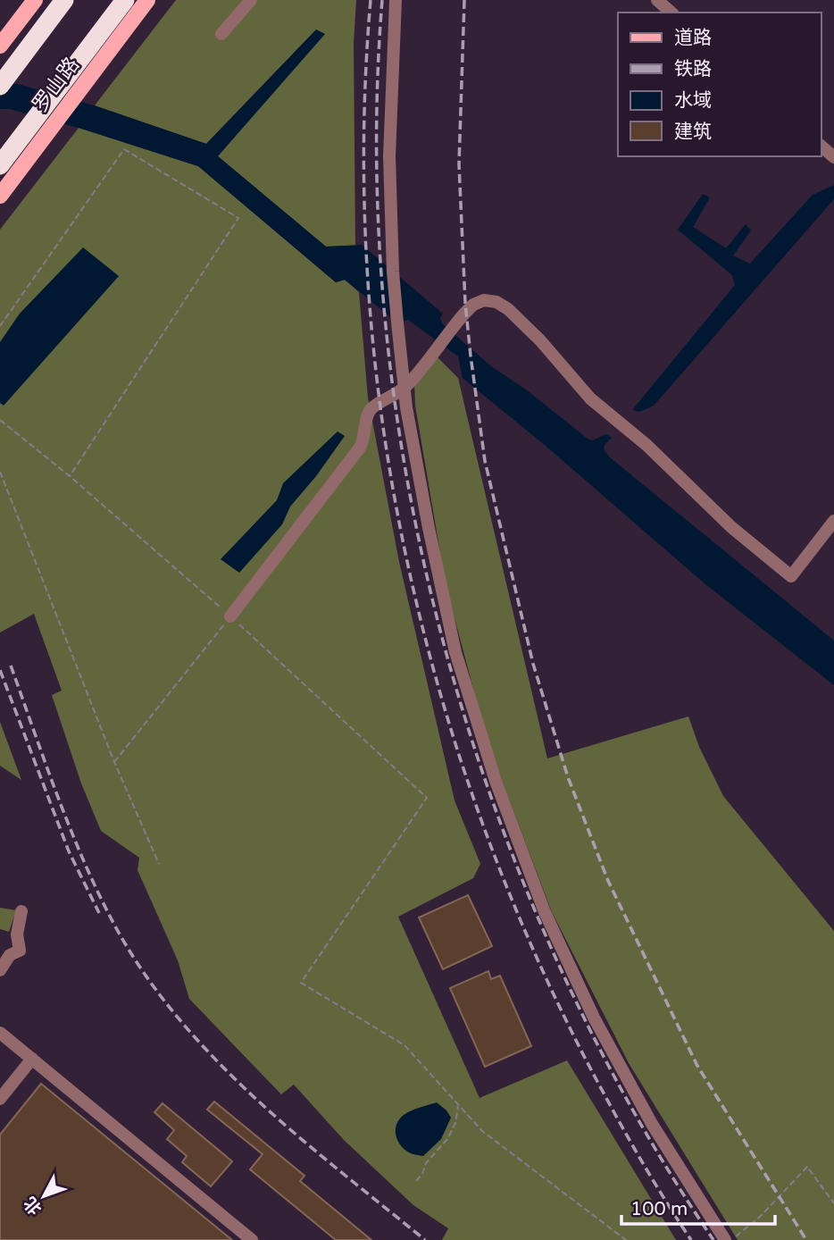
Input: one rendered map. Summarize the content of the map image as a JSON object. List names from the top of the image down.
{
  "streets": {
    "main road": ["罗山路"]
  },
  "legend": [
    "道路",
    "铁路",
    "水域",
    "建筑"
  ],
  "scale_bar": "100 m",
  "north": "bottom left"
}
